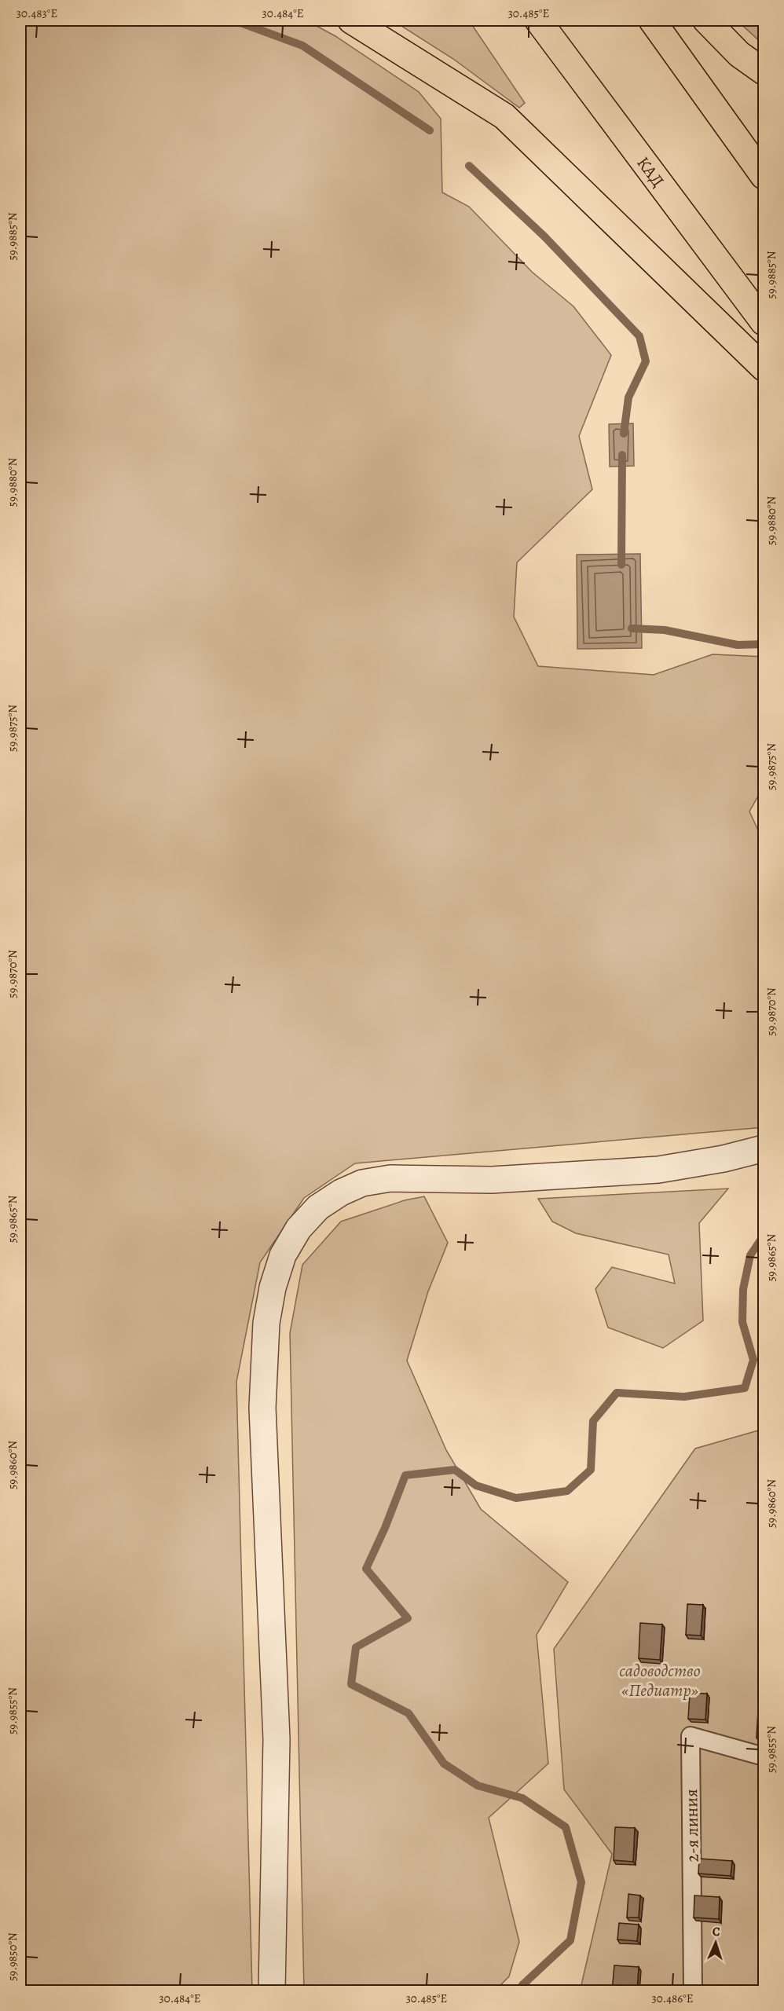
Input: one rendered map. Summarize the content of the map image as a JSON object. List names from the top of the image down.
{
  "streets": {
    "main road": ["КАД"],
    "lane": ["2-я линия"]
  },
  "parks": ["садоводство «Педиатр»"],
  "north": "top",
  "coordinates": [
    "30.483°E",
    "30.484°E",
    "30.485°E",
    "59.9885°N",
    "59.9880°N",
    "59.9875°N",
    "59.9870°N",
    "59.9865°N",
    "59.9860°N",
    "59.9855°N",
    "59.9850°N",
    "30.486°E"
  ]
}
